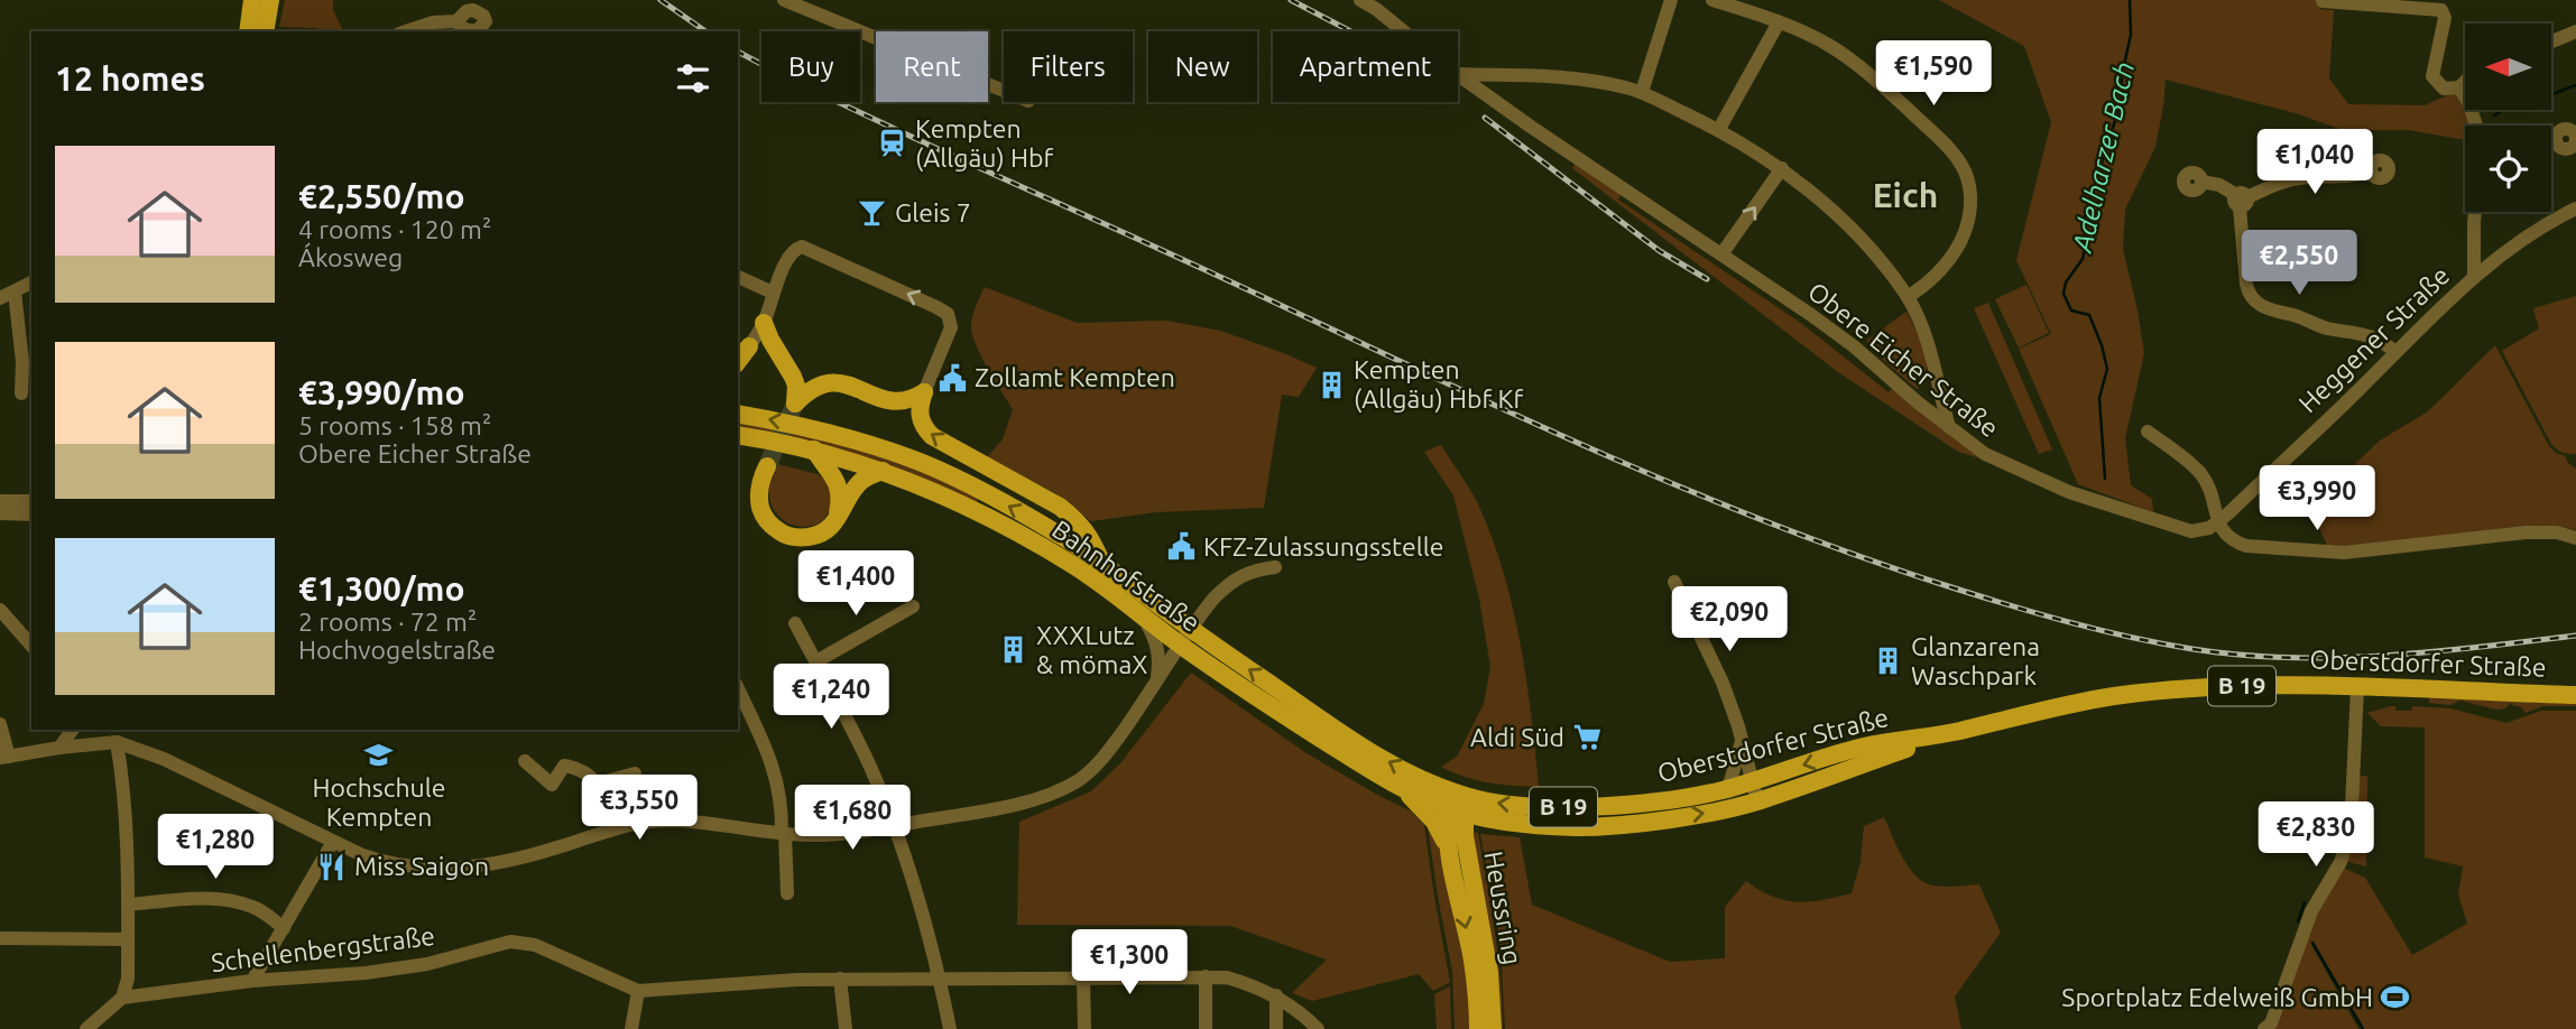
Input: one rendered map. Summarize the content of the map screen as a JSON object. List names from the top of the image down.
{
  "streets": {
    "main road": [
      "Bahnhofstraße",
      "Oberstdorfer Straße",
      "B 19",
      "Heussring"
    ],
    "street": ["Heggener Straße", "Obere Eicher Straße", "Schellenbergstraße"]
  },
  "crossings": [
    ["Heggener Straße", "Obere Eicher Straße"],
    ["Bahnhofstraße", "Oberstdorfer Straße"],
    ["Bahnhofstraße", "Heussring"],
    ["Oberstdorfer Straße", "Heussring"]
  ],
  "districts": ["Eich"],
  "water": ["Adelharzer Bach"],
  "places": {
    "station": ["Kempten (Allgäu) Hbf"],
    "bar": ["Gleis 7"],
    "public building": ["Zollamt Kempten", "KFZ-Zulassungsstelle"],
    "building": ["Kempten (Allgäu) Hbf Kf", "XXXLutz & mömaX", "Glanzarena Waschpark"],
    "supermarket": ["Aldi Süd"],
    "school or university": ["Hochschule Kempten"],
    "restaurant": ["Miss Saigon"],
    "sports": ["Sportplatz Edelweiß GmbH"]
  },
  "north": "left",
  "page": {
    "chip": [
      "Buy",
      "Rent",
      "Filters",
      "New",
      "Apartment"
    ],
    "heading": "12 homes",
    "price": [
      "€1,590",
      "€1,040",
      "€2,550",
      "€3,990",
      "€1,400",
      "€2,090",
      "€1,240",
      "€3,550",
      "€1,680",
      "€2,830",
      "€1,280",
      "€1,300"
    ],
    "list": [
      {
        "name": "€2,550/mo",
        "note": "4 rooms · 120 m² · Ákosweg"
      },
      {
        "name": "€3,990/mo",
        "note": "5 rooms · 158 m² · Obere Eicher Straße"
      },
      {
        "name": "€1,300/mo",
        "note": "2 rooms · 72 m² · Hochvogelstraße"
      }
    ]
  }
}
